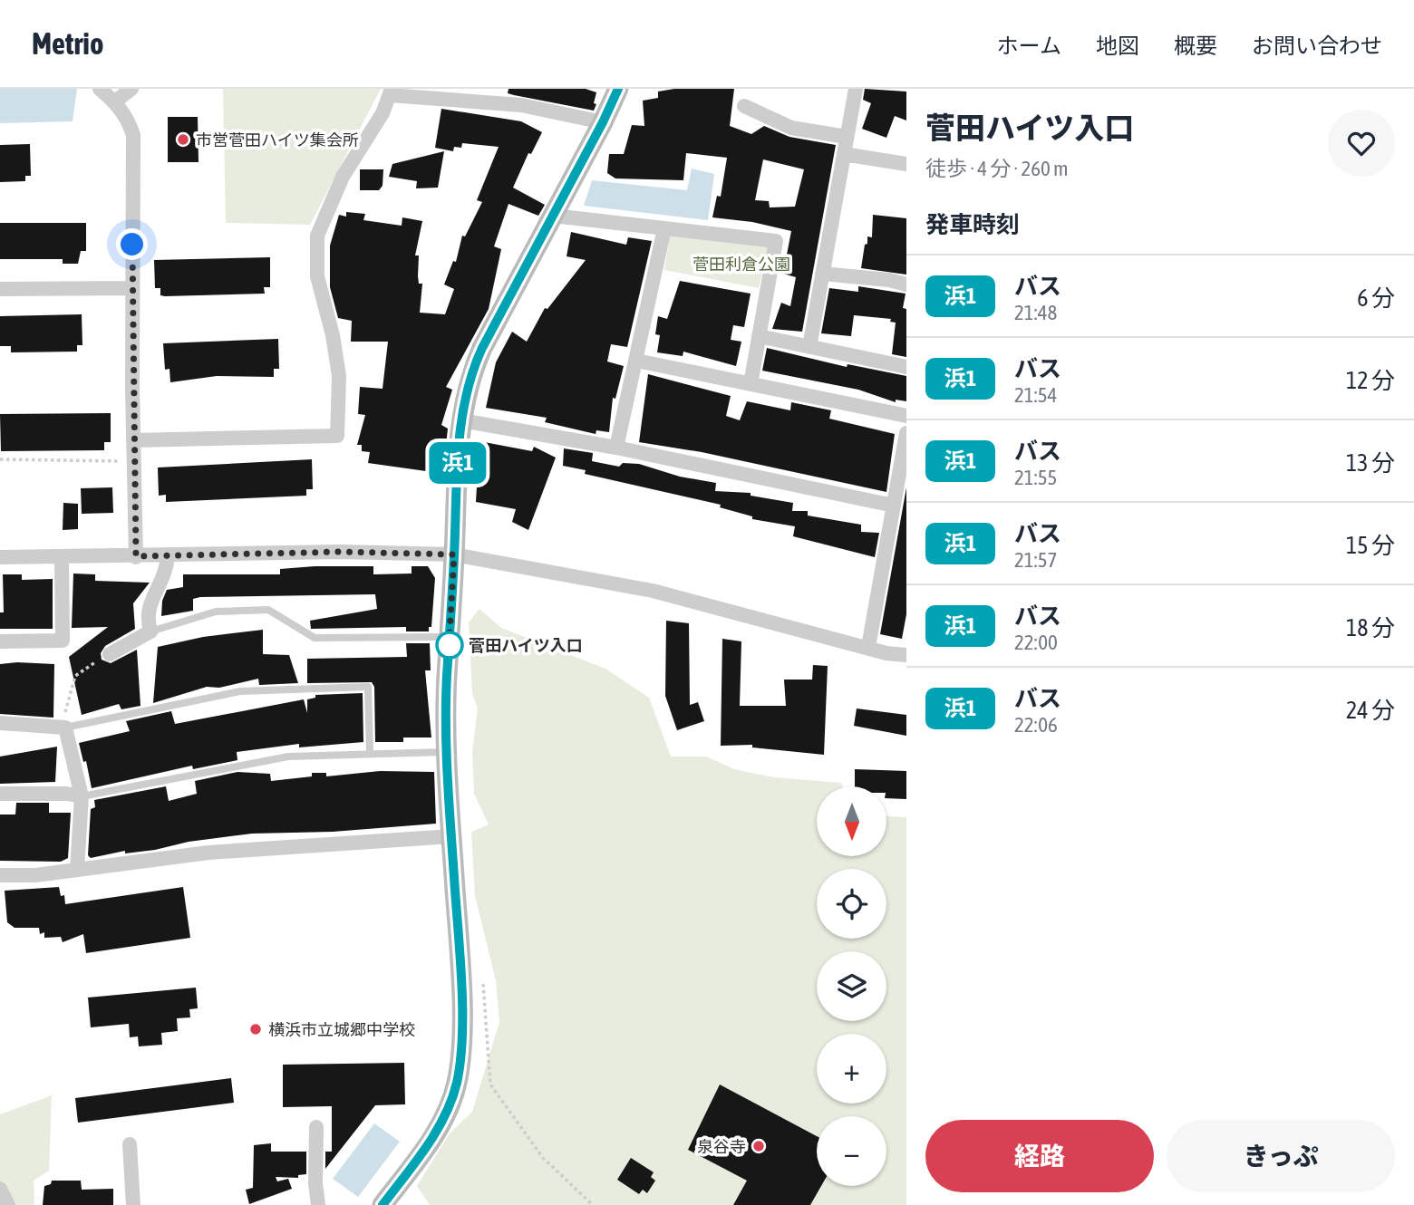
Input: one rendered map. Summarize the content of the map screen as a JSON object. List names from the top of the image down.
{
  "parks": ["菅田利倉公園"],
  "places": [
    "市営菅田ハイツ集会所",
    "菅田ハイツ入口",
    "横浜市立城郷中学校",
    "泉谷寺"
  ],
  "lines": ["bus line 浜1"],
  "north": "bottom",
  "page": {
    "header": "Metrio",
    "nav": [
      "ホーム",
      "地図",
      "概要",
      "お問い合わせ"
    ],
    "on_map": "浜1",
    "heading": [
      ["菅田ハイツ入口", "徒歩 · 4 分 · 260 m"],
      "発車時刻"
    ],
    "list": [
      {
        "mark": "浜1",
        "name": "バス",
        "note": "21:48",
        "value": "6 分"
      },
      {
        "mark": "浜1",
        "name": "バス",
        "note": "21:54",
        "value": "12 分"
      },
      {
        "mark": "浜1",
        "name": "バス",
        "note": "21:55",
        "value": "13 分"
      },
      {
        "mark": "浜1",
        "name": "バス",
        "note": "21:57",
        "value": "15 分"
      },
      {
        "mark": "浜1",
        "name": "バス",
        "note": "22:00",
        "value": "18 分"
      },
      {
        "mark": "浜1",
        "name": "バス",
        "note": "22:06",
        "value": "24 分"
      }
    ],
    "map_buttons": ["+", "−"],
    "buttons": ["経路", "きっぷ"]
  }
}
